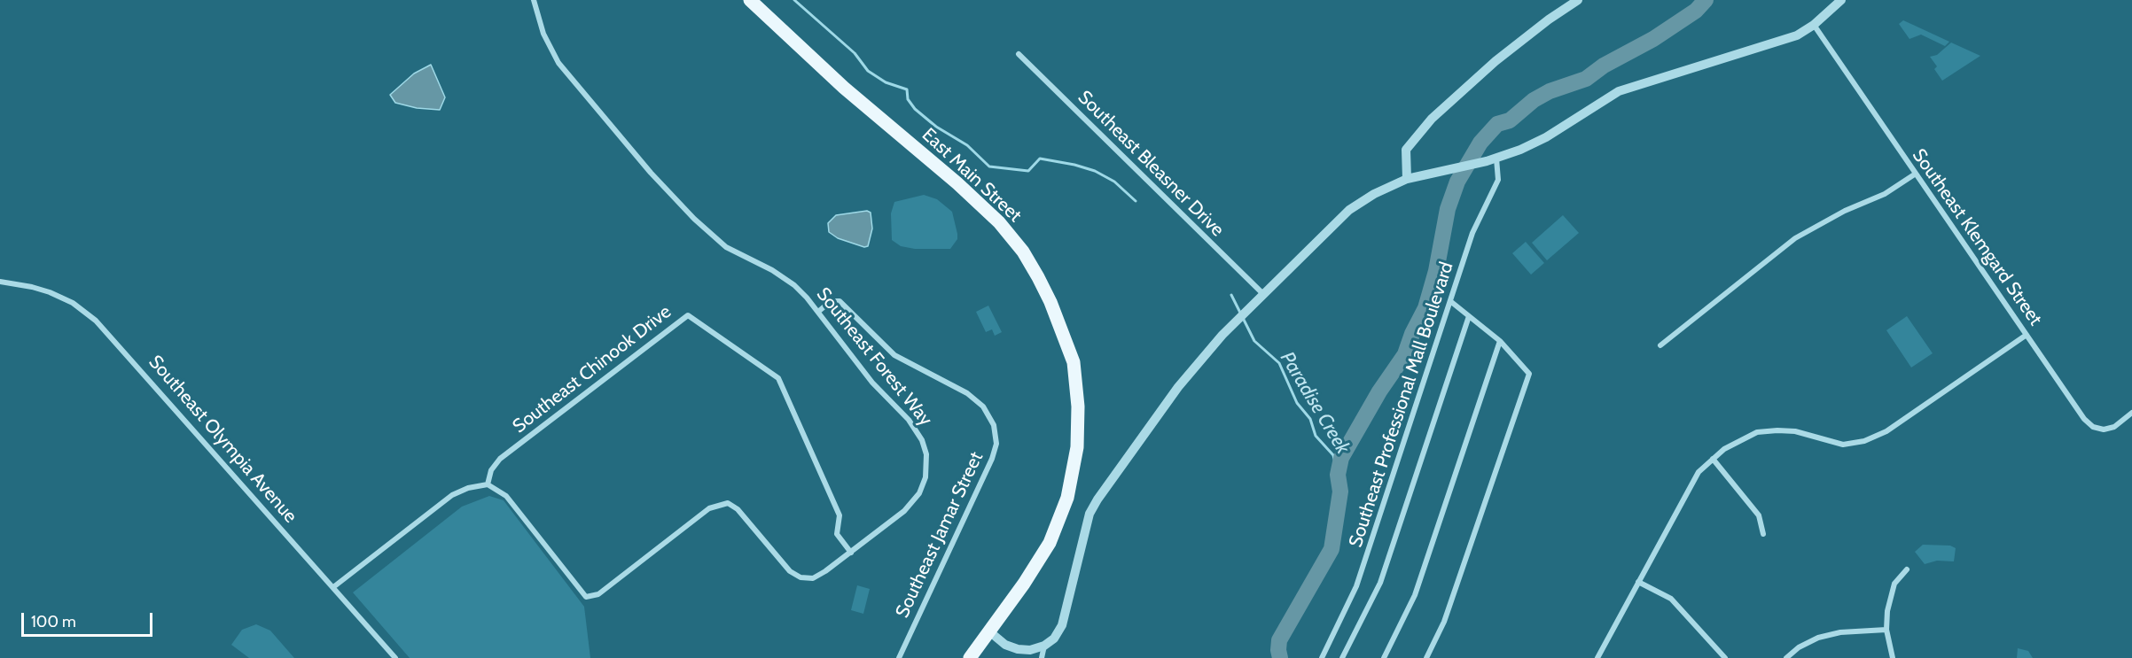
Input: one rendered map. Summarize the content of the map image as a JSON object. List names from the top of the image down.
{
  "streets": {
    "main road": ["East Main Street"],
    "street": [
      "Southeast Bleasner Drive",
      "Southeast Klemgard Street",
      "Southeast Forest Way",
      "Southeast Chinook Drive",
      "Southeast Professional Mall Boulevard",
      "Southeast Olympia Avenue",
      "Southeast Jamar Street"
    ]
  },
  "crossings": [
    ["Southeast Forest Way", "Southeast Chinook Drive"],
    ["Southeast Forest Way", "Southeast Jamar Street"]
  ],
  "water": ["Paradise Creek"],
  "scale_bar": "100 m"
}
